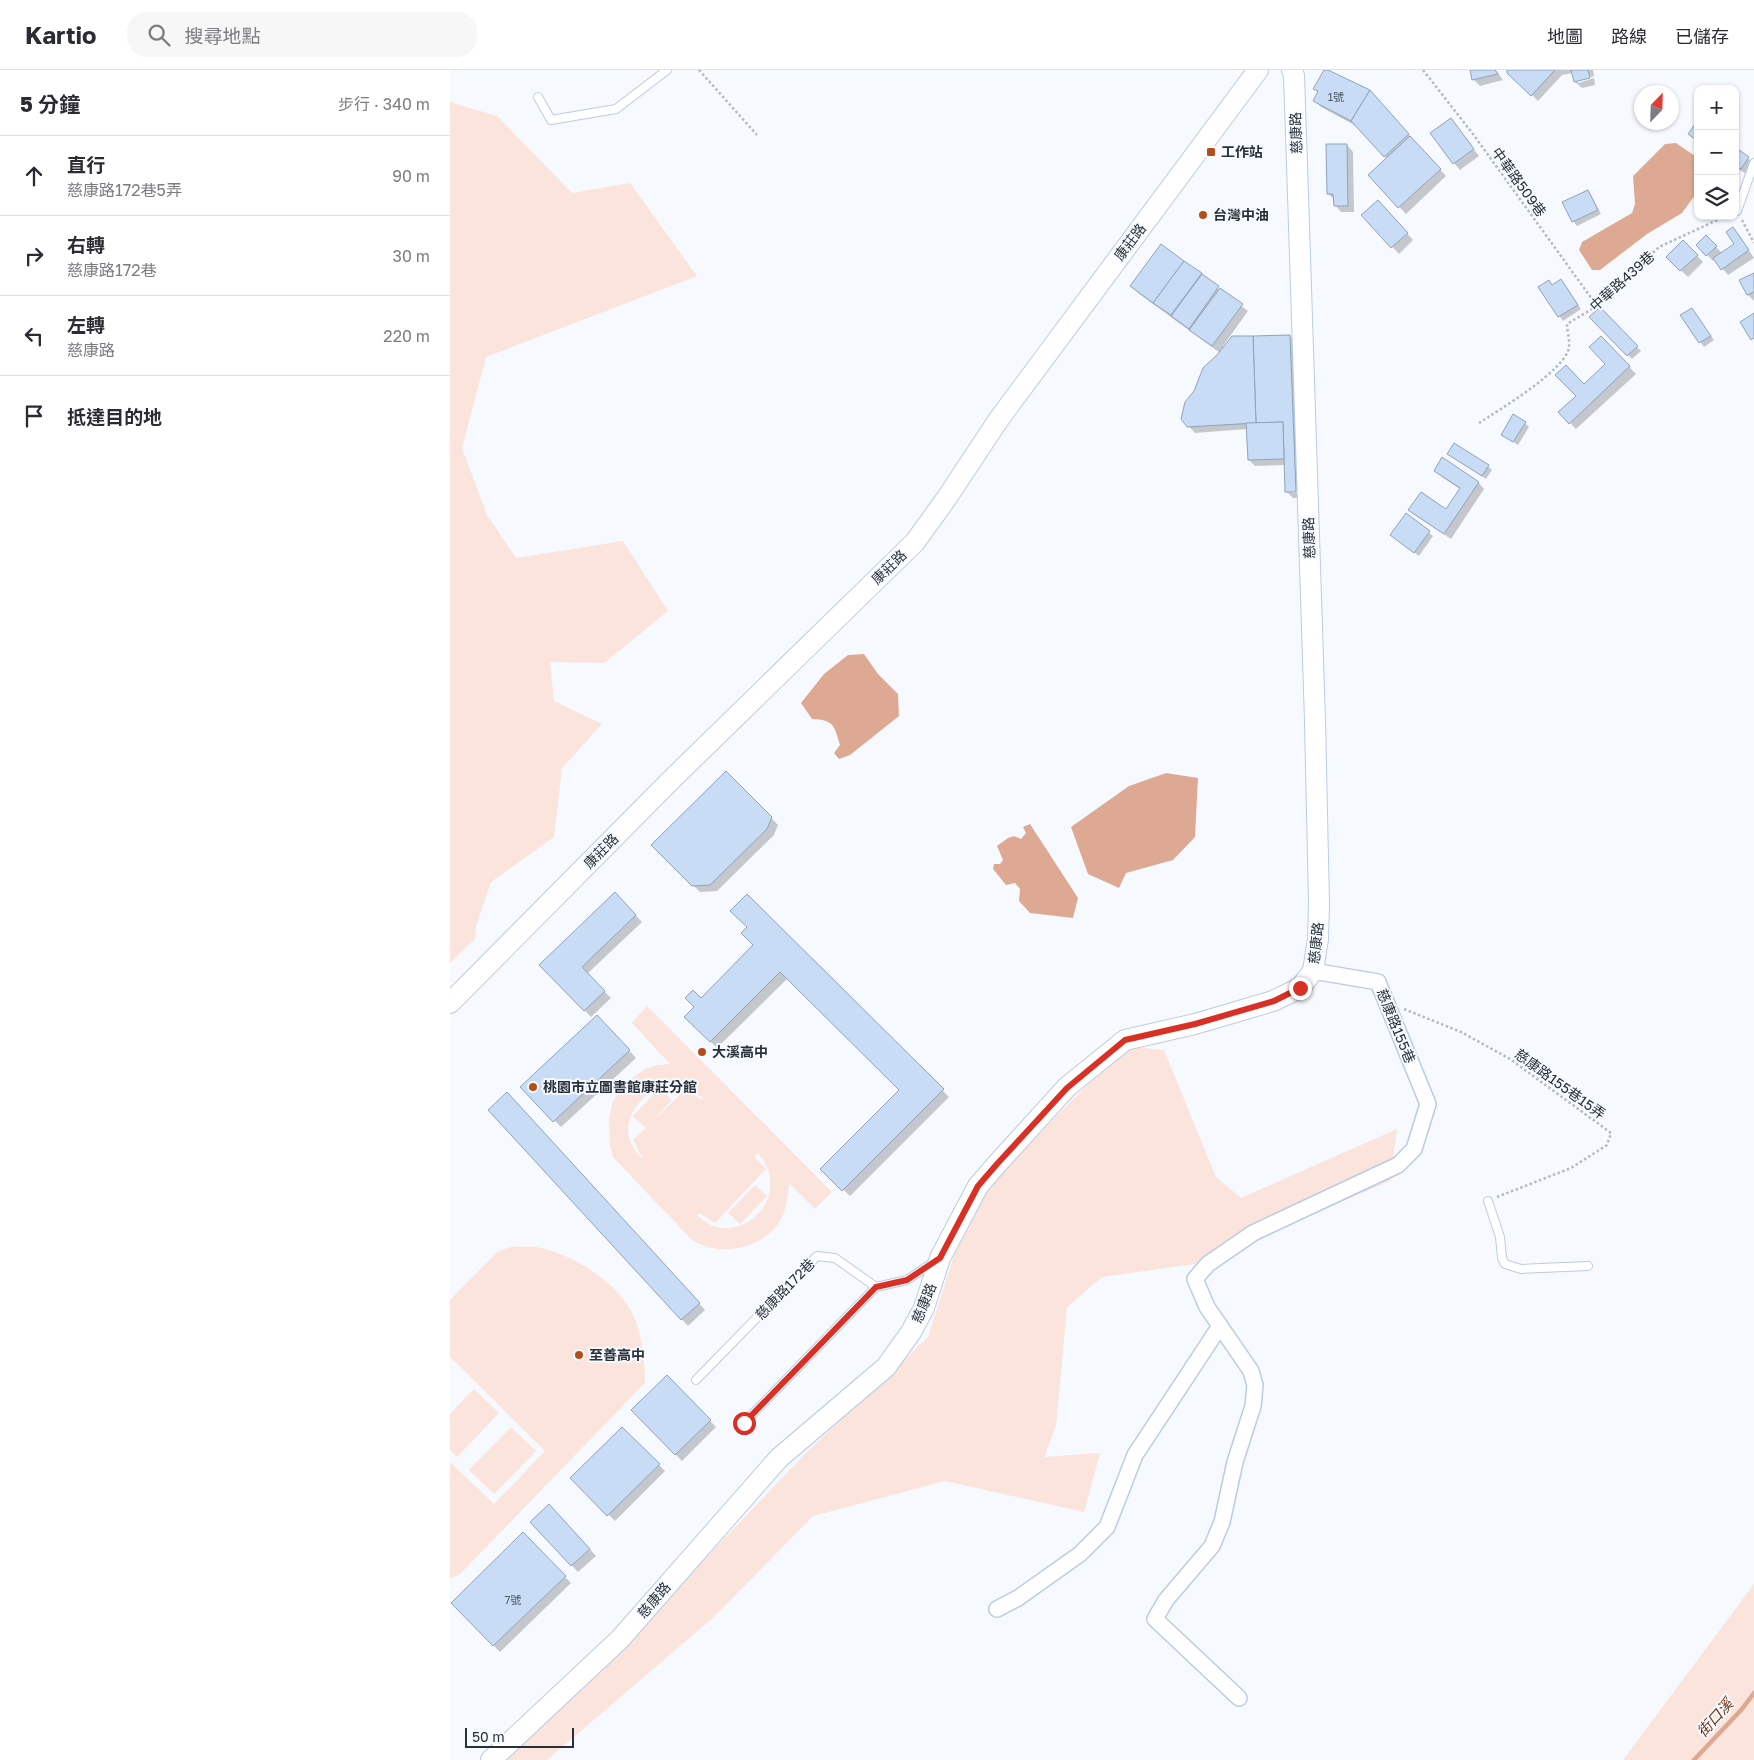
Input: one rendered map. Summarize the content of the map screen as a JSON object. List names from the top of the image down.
{
  "streets": {
    "street": ["慈康路", "康莊路", "慈康路155巷"],
    "lane": ["慈康路172巷"],
    "path": ["中華路509巷", "中華路439巷", "慈康路155巷15弄"]
  },
  "crossings": [
    ["慈康路", "慈康路155巷"],
    ["中華路509巷", "中華路439巷"],
    ["慈康路155巷", "慈康路155巷15弄"]
  ],
  "water": ["街口溪"],
  "places": {
    "transit": ["工作站"],
    "other": [
      "台灣中油",
      "大溪高中",
      "桃園市立圖書館康莊分館",
      "至善高中"
    ]
  },
  "house_numbers": ["1號", "7號"],
  "scale_bar": "50 m",
  "north": "top right",
  "page": {
    "header": "Kartio",
    "search": "搜尋地點",
    "nav": ["地圖", "路線", "已儲存"],
    "heading": ["5 分鐘", "步行 · 340 m"],
    "map_buttons": ["+", "−"],
    "list": [
      ["直行", "慈康路172巷5弄", "90 m"],
      ["右轉", "慈康路172巷", "30 m"],
      ["左轉", "慈康路", "220 m"],
      "抵達目的地"
    ],
    "scale": "50 m"
  }
}
